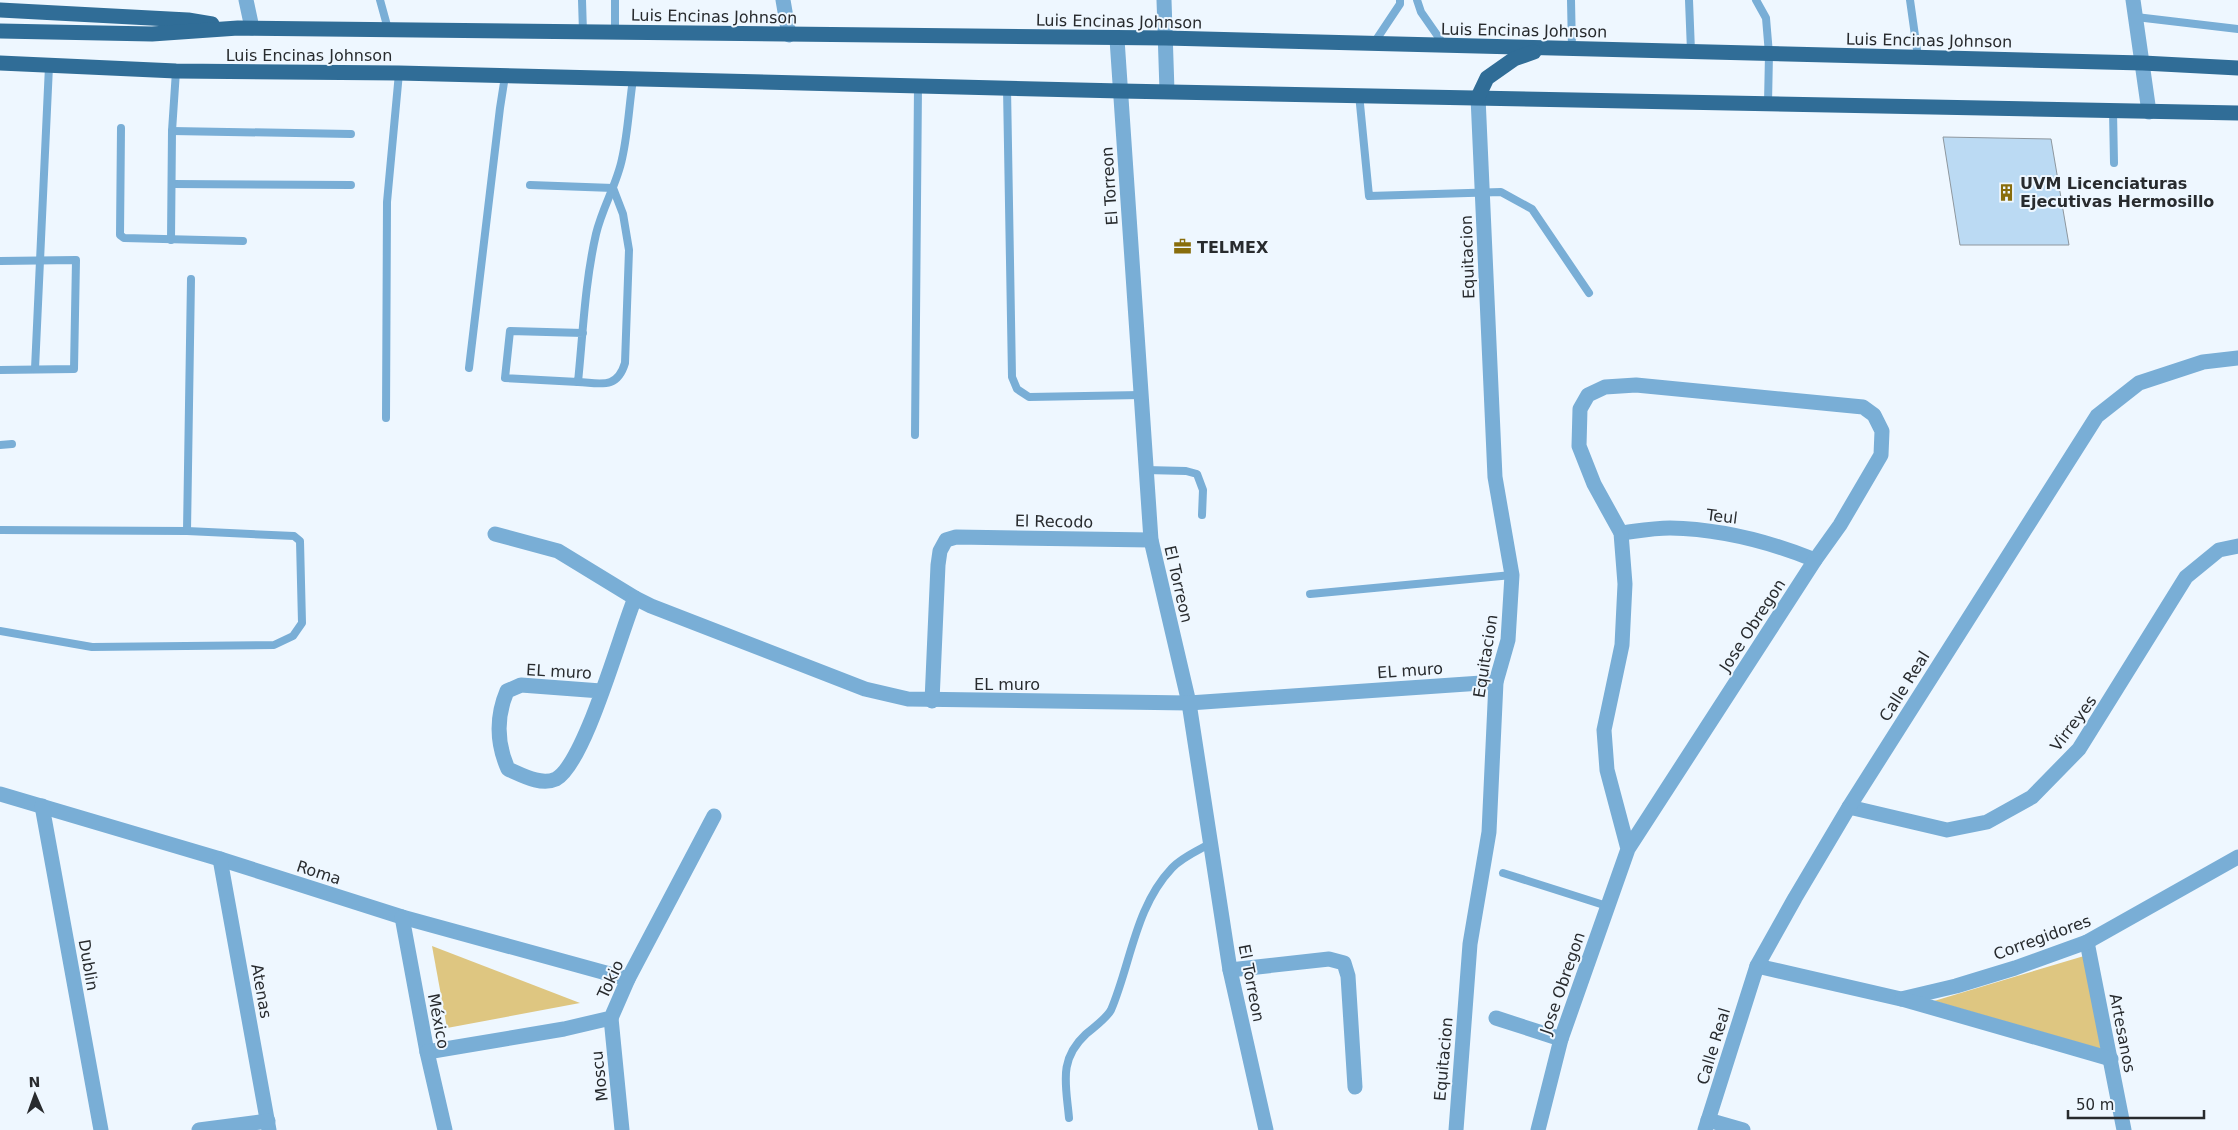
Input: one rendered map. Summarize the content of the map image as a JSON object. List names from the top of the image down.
{
  "streets": {
    "main road": ["Luis Encinas Johnson"],
    "street": [
      "El Torreon",
      "Equitacion",
      "Teul",
      "El Recodo",
      "Jose Obregon",
      "EL muro",
      "Calle Real",
      "Virreyes",
      "Roma",
      "Corregidores",
      "Dublin",
      "Tokio",
      "Atenas",
      "México",
      "Artesanos",
      "Moscu"
    ]
  },
  "crossings": [
    ["Luis Encinas Johnson", "El Torreon"],
    ["Luis Encinas Johnson", "Equitacion"],
    ["El Torreon", "El Recodo"],
    ["El Torreon", "EL muro"],
    ["Equitacion", "EL muro"],
    ["Teul", "Jose Obregon"],
    ["El Recodo", "EL muro"],
    ["Calle Real", "Virreyes"],
    ["Calle Real", "Corregidores"],
    ["Roma", "Dublin"],
    ["Roma", "Tokio"],
    ["Roma", "Atenas"],
    ["Roma", "México"],
    ["Corregidores", "Artesanos"],
    ["Tokio", "México"],
    ["Tokio", "Moscu"]
  ],
  "places": {
    "building": ["UVM Licenciaturas Ejecutivas Hermosillo"],
    "office": ["TELMEX"]
  },
  "scale_bar": "50 m",
  "north": "top"
}
